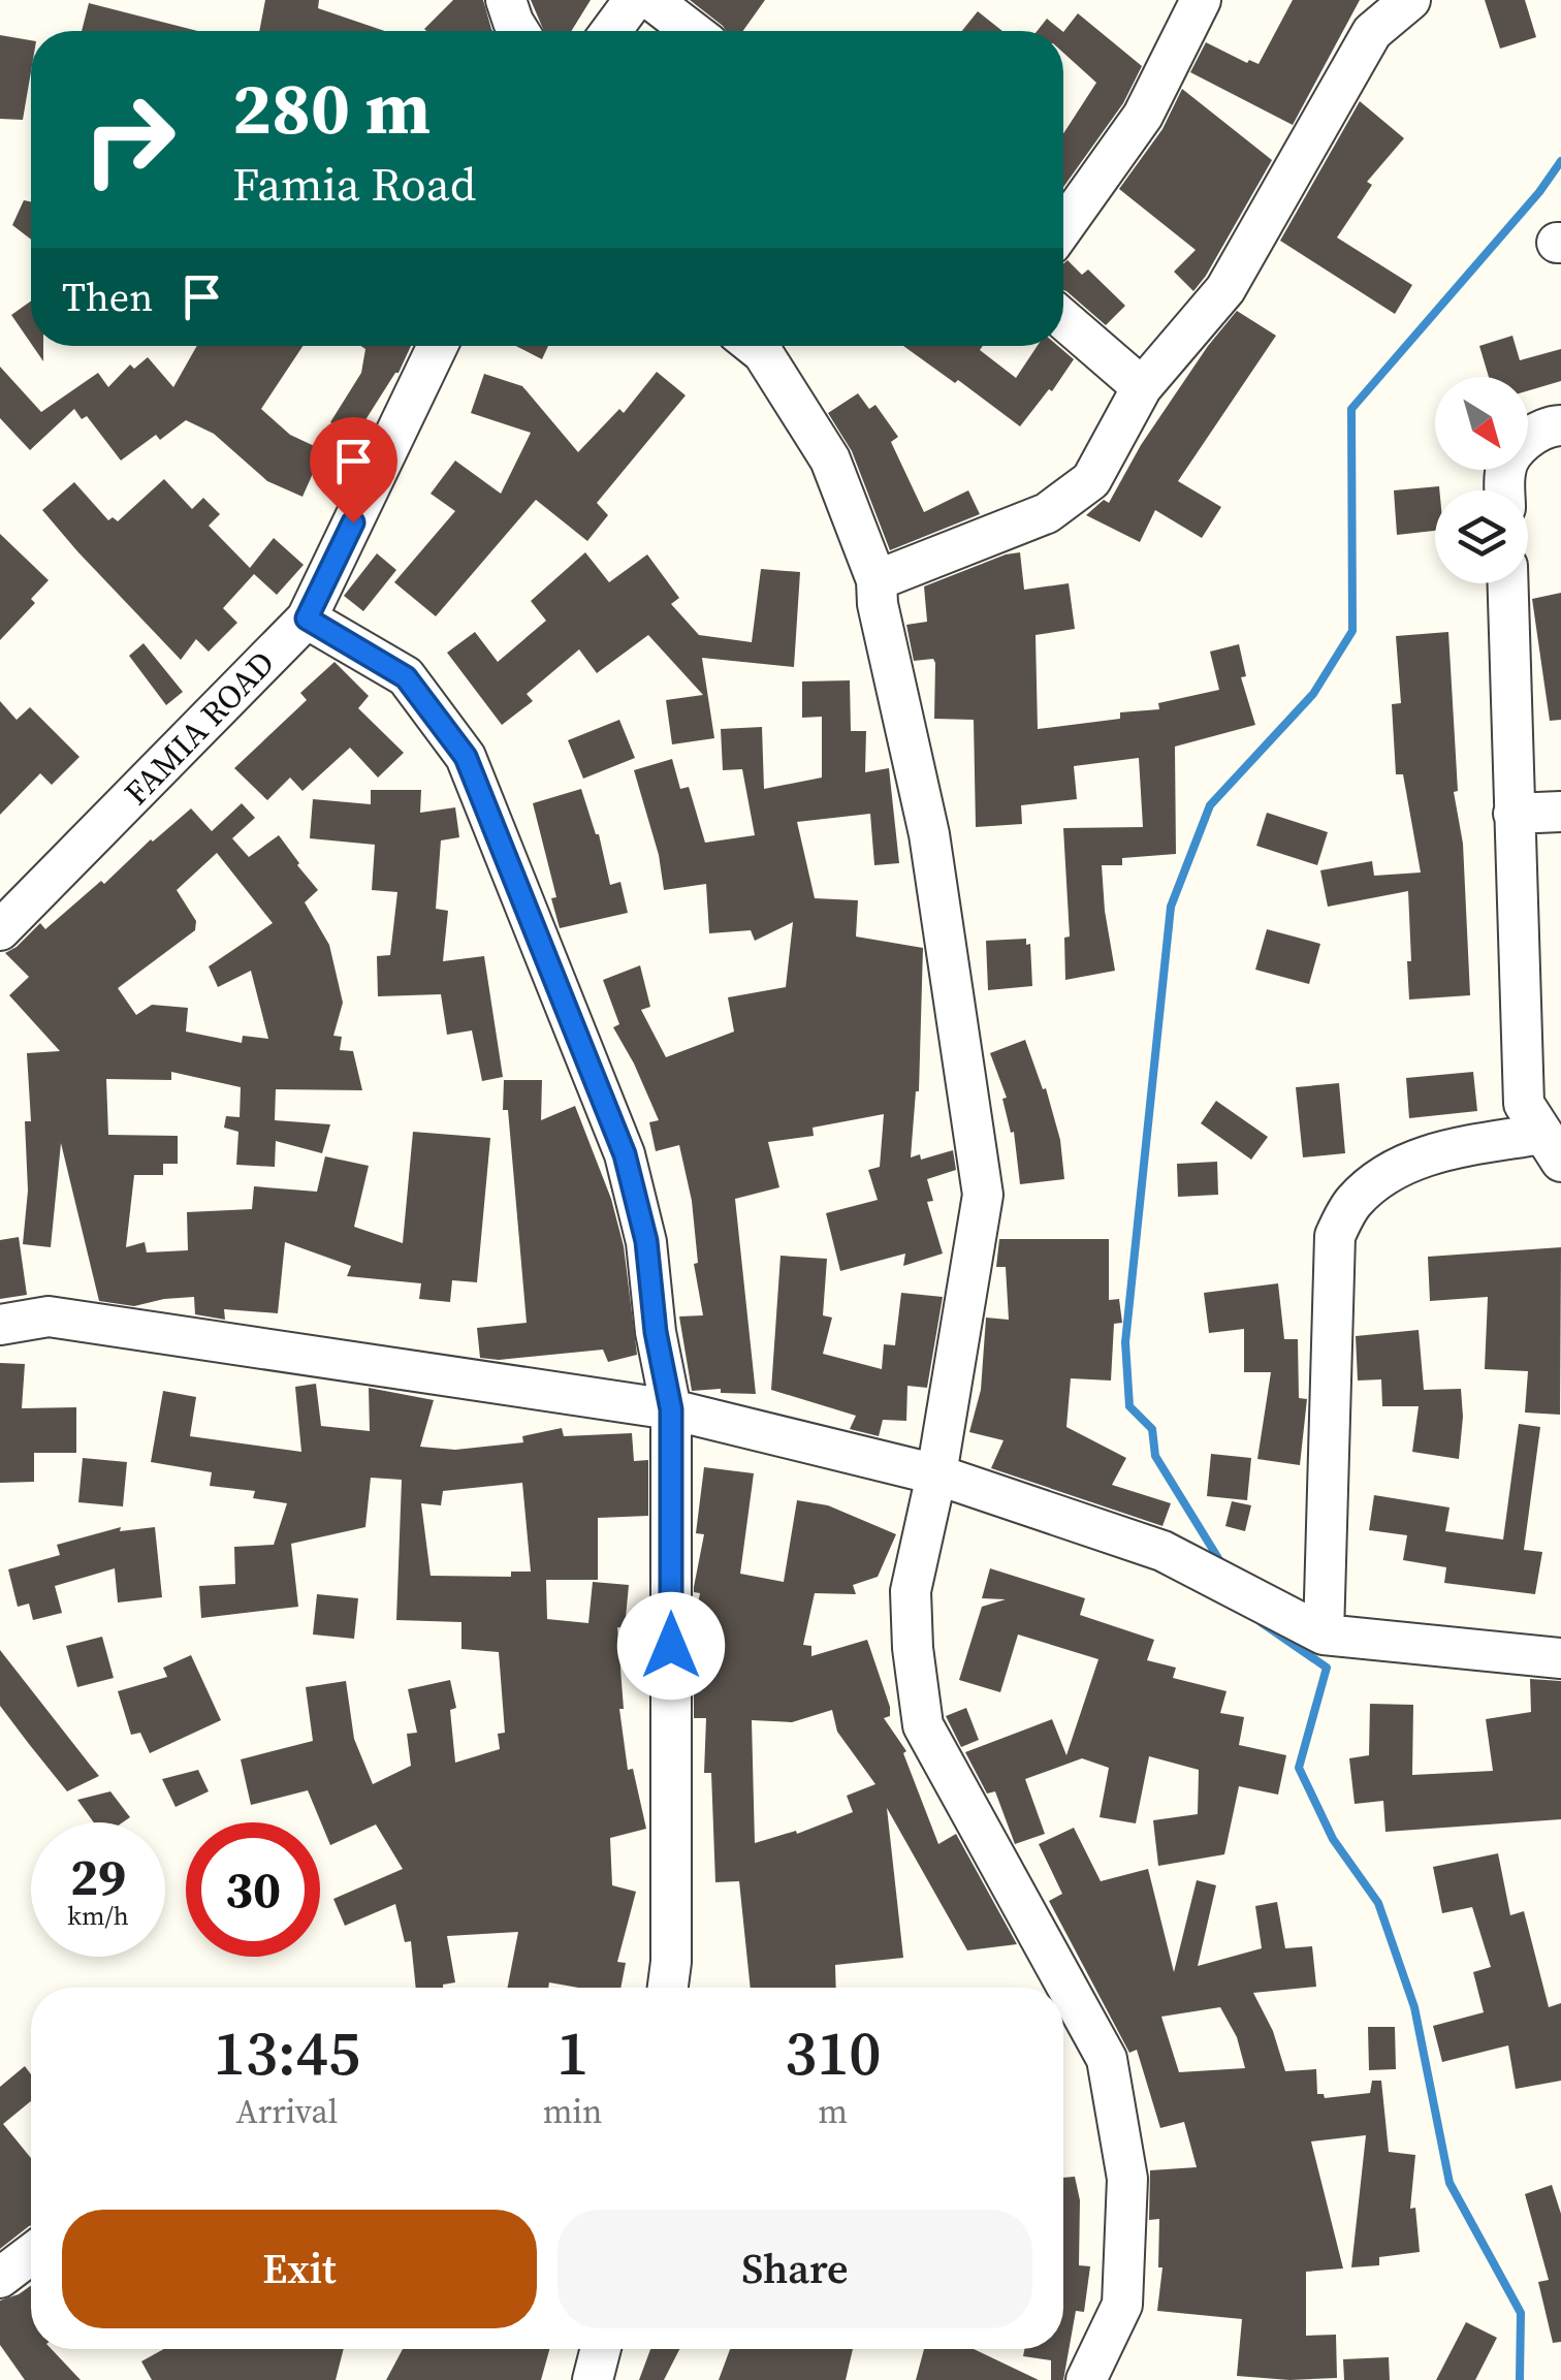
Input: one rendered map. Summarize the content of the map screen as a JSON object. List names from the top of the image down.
{
  "streets": {
    "street": ["FAMIA ROAD"]
  },
  "north": "bottom right",
  "page": {
    "turn": ["280 m", "Famia Road"],
    "then": "Then",
    "speed": "29 km/h",
    "limit": "30",
    "eta": [
      "13:45",
      "Arrival",
      "1",
      "min",
      "310",
      "m"
    ],
    "buttons": ["Exit", "Share"]
  }
}
